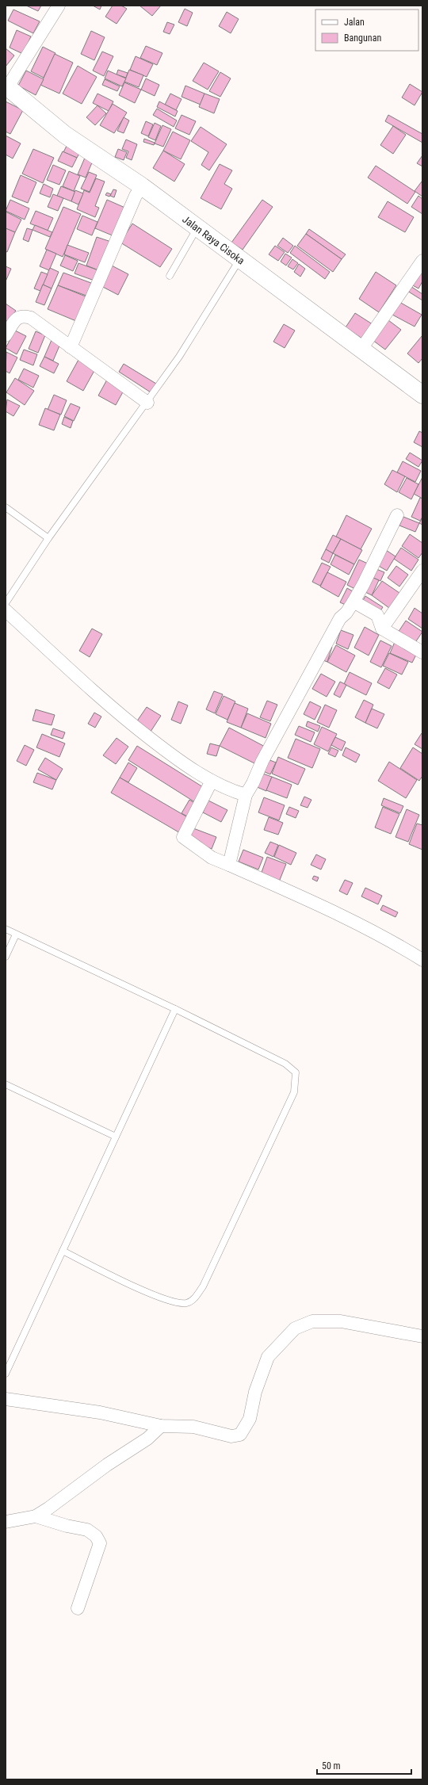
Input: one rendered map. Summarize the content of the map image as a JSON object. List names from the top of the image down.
{
  "streets": {
    "street": ["Jalan Raya Cisoka"]
  },
  "legend": ["Jalan", "Bangunan"],
  "scale_bar": "50 m"
}
